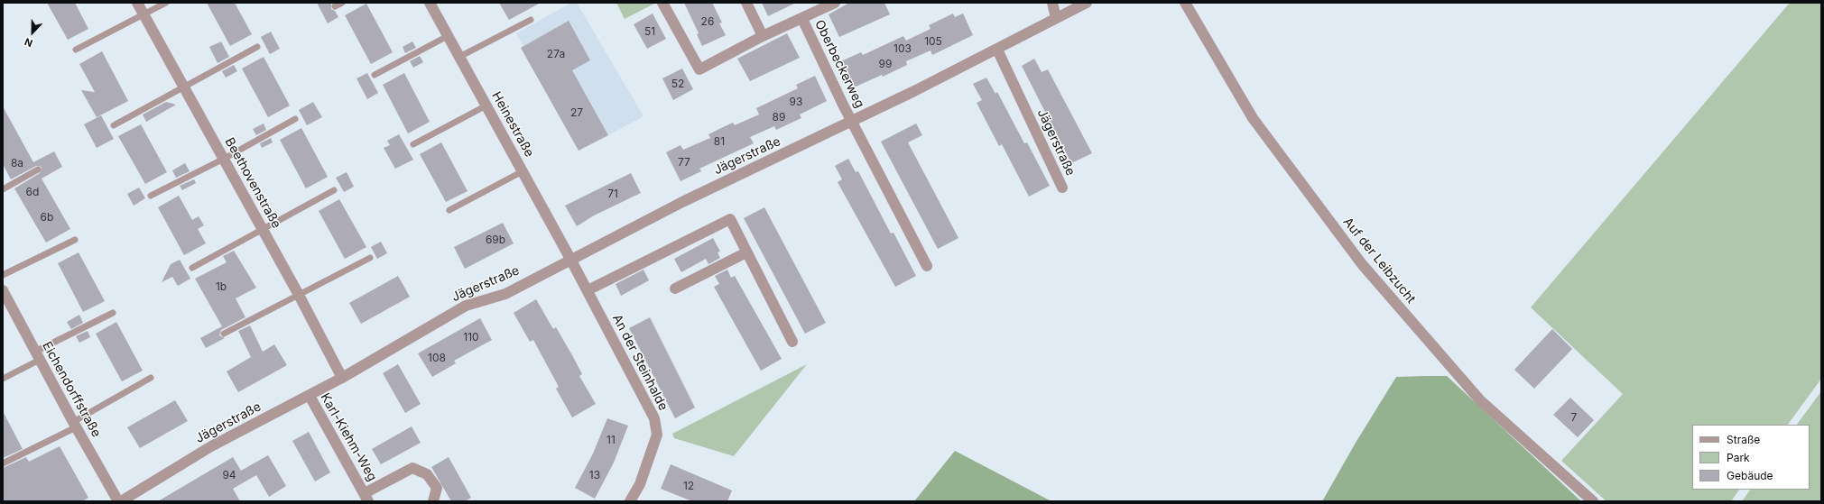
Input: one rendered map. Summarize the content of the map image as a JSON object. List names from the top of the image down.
{
  "streets": {
    "street": [
      "Oberbeckerweg",
      "Heinestraße",
      "Jägerstraße",
      "Beethovenstraße",
      "Auf der Leibzucht",
      "An der Steinhalde",
      "Eichendorffstraße",
      "Karl-Kiehm-Weg"
    ]
  },
  "crossings": [
    ["Oberbeckerweg", "Jägerstraße"],
    ["Heinestraße", "Jägerstraße"],
    ["Heinestraße", "An der Steinhalde"],
    ["Jägerstraße", "Beethovenstraße"],
    ["Jägerstraße", "An der Steinhalde"],
    ["Jägerstraße", "Karl-Kiehm-Weg"]
  ],
  "house_numbers": [
    "26",
    "51",
    "105",
    "103",
    "27a",
    "99",
    "52",
    "93",
    "27",
    "89",
    "81",
    "77",
    "8a",
    "6d",
    "71",
    "6b",
    "69b",
    "1b",
    "110",
    "108",
    "7",
    "11",
    "94",
    "13",
    "12"
  ],
  "legend": ["Straße", "Park", "Gebäude"],
  "north": "bottom"
}
